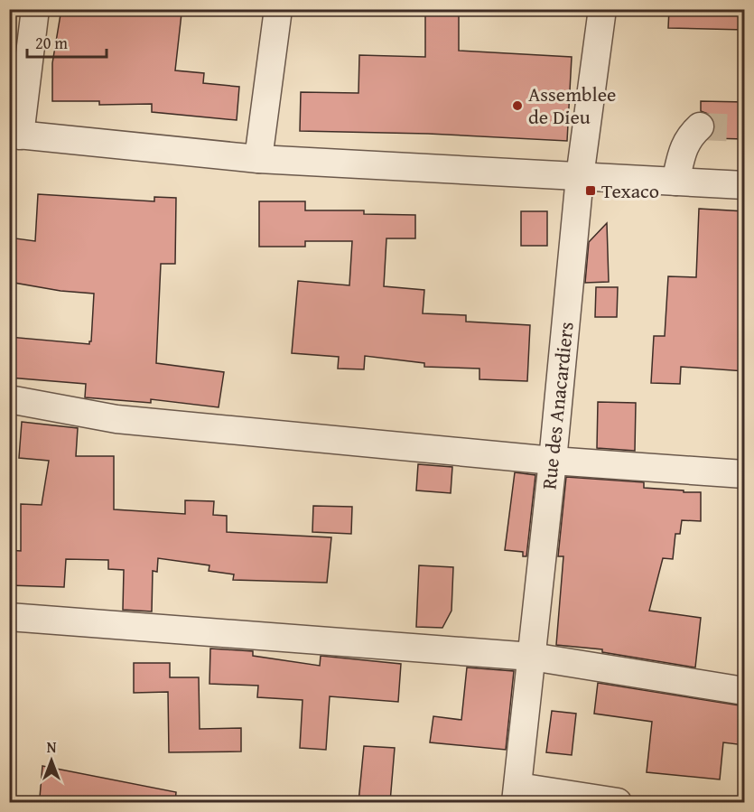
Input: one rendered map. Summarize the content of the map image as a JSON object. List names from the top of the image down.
{
  "streets": {
    "street": ["Rue des Anacardiers"]
  },
  "places": {
    "other": ["Assemblee de Dieu"],
    "transit": ["Texaco"]
  },
  "scale_bar": "20 m",
  "north": "top"
}
